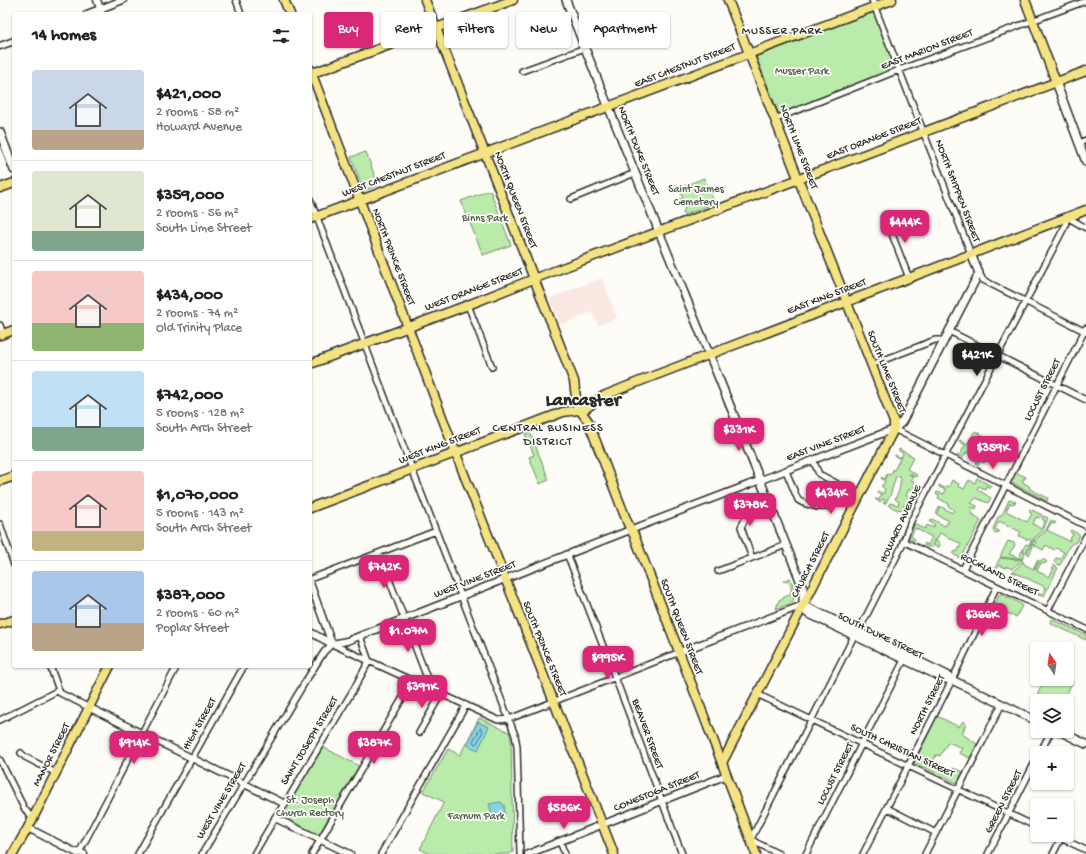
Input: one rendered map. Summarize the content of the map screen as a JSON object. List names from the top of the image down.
{
  "streets": {
    "main road": [
      "EAST CHESTNUT STREET",
      "EAST ORANGE STREET",
      "NORTH LIME STREET",
      "NORTH DUKE STREET",
      "WEST CHESTNUT STREET",
      "NORTH QUEEN STREET",
      "NORTH PRINCE STREET",
      "WEST ORANGE STREET",
      "EAST KING STREET",
      "SOUTH LIME STREET",
      "WEST KING STREET",
      "CHURCH STREET",
      "SOUTH QUEEN STREET",
      "SOUTH DUKE STREET",
      "SOUTH PRINCE STREET",
      "MANOR STREET"
    ],
    "street": [
      "EAST MARION STREET",
      "NORTH SHIPPEN STREET",
      "LOCUST STREET",
      "EAST VINE STREET",
      "HOWARD AVENUE",
      "ROCKLAND STREET",
      "WEST VINE STREET",
      "NORTH STREET",
      "HIGH STREET",
      "BEAVER STREET",
      "SAINT JOSEPH STREET",
      "SOUTH CHRISTIAN STREET",
      "CONESTOGA STREET",
      "GREEN STREET"
    ]
  },
  "crossings": [
    ["EAST MARION STREET", "NORTH LIME STREET"],
    ["EAST MARION STREET", "NORTH SHIPPEN STREET"],
    ["EAST CHESTNUT STREET", "NORTH LIME STREET"],
    ["EAST CHESTNUT STREET", "NORTH DUKE STREET"],
    ["EAST CHESTNUT STREET", "WEST CHESTNUT STREET"],
    ["EAST CHESTNUT STREET", "NORTH SHIPPEN STREET"],
    ["EAST CHESTNUT STREET", "NORTH QUEEN STREET"],
    ["EAST ORANGE STREET", "NORTH LIME STREET"],
    ["EAST ORANGE STREET", "NORTH DUKE STREET"],
    ["EAST ORANGE STREET", "NORTH SHIPPEN STREET"],
    ["EAST ORANGE STREET", "NORTH QUEEN STREET"],
    ["EAST ORANGE STREET", "WEST ORANGE STREET"],
    ["NORTH LIME STREET", "EAST KING STREET"],
    ["NORTH LIME STREET", "SOUTH LIME STREET"],
    ["NORTH DUKE STREET", "EAST KING STREET"],
    ["WEST CHESTNUT STREET", "NORTH QUEEN STREET"],
    ["WEST CHESTNUT STREET", "NORTH PRINCE STREET"],
    ["NORTH SHIPPEN STREET", "EAST KING STREET"],
    ["NORTH QUEEN STREET", "WEST ORANGE STREET"],
    ["NORTH QUEEN STREET", "EAST KING STREET"],
    ["NORTH QUEEN STREET", "WEST KING STREET"],
    ["NORTH QUEEN STREET", "SOUTH QUEEN STREET"],
    ["NORTH PRINCE STREET", "WEST ORANGE STREET"],
    ["NORTH PRINCE STREET", "WEST KING STREET"],
    ["NORTH PRINCE STREET", "SOUTH PRINCE STREET"],
    ["EAST KING STREET", "SOUTH LIME STREET"],
    ["EAST KING STREET", "WEST KING STREET"],
    ["EAST KING STREET", "HOWARD AVENUE"],
    ["EAST KING STREET", "SOUTH QUEEN STREET"],
    ["SOUTH LIME STREET", "LOCUST STREET"],
    ["SOUTH LIME STREET", "EAST VINE STREET"],
    ["SOUTH LIME STREET", "HOWARD AVENUE"],
    ["SOUTH LIME STREET", "CHURCH STREET"],
    ["LOCUST STREET", "ROCKLAND STREET"],
    ["LOCUST STREET", "SOUTH DUKE STREET"],
    ["LOCUST STREET", "SOUTH CHRISTIAN STREET"],
    ["EAST VINE STREET", "CHURCH STREET"],
    ["EAST VINE STREET", "WEST VINE STREET"],
    ["EAST VINE STREET", "SOUTH QUEEN STREET"],
    ["WEST KING STREET", "SOUTH QUEEN STREET"],
    ["WEST KING STREET", "SOUTH PRINCE STREET"],
    ["HOWARD AVENUE", "ROCKLAND STREET"],
    ["HOWARD AVENUE", "SOUTH QUEEN STREET"],
    ["HOWARD AVENUE", "SOUTH DUKE STREET"],
    ["HOWARD AVENUE", "SOUTH CHRISTIAN STREET"],
    ["CHURCH STREET", "SOUTH QUEEN STREET"],
    ["CHURCH STREET", "SOUTH DUKE STREET"],
    ["CHURCH STREET", "SOUTH CHRISTIAN STREET"],
    ["ROCKLAND STREET", "NORTH STREET"],
    ["WEST VINE STREET", "SOUTH QUEEN STREET"],
    ["WEST VINE STREET", "SOUTH PRINCE STREET"],
    ["WEST VINE STREET", "BEAVER STREET"],
    ["SOUTH QUEEN STREET", "CONESTOGA STREET"],
    ["SOUTH DUKE STREET", "NORTH STREET"],
    ["SOUTH PRINCE STREET", "CONESTOGA STREET"],
    ["NORTH STREET", "SOUTH CHRISTIAN STREET"],
    ["BEAVER STREET", "CONESTOGA STREET"],
    ["SOUTH CHRISTIAN STREET", "GREEN STREET"]
  ],
  "districts": ["MUSSER PARK", "Lancaster", "CENTRAL BUSINESS DISTRICT"],
  "parks": [
    "Musser Park",
    "Saint James Cemetery",
    "Binns Park",
    "St. Joseph Church Rectory",
    "Farnum Park"
  ],
  "north": "top",
  "page": {
    "chip": [
      "Buy",
      "Rent",
      "Filters",
      "New",
      "Apartment"
    ],
    "heading": "14 homes",
    "list": [
      {
        "name": "$421,000",
        "note": "2 rooms · 58 m² · Howard Avenue"
      },
      {
        "name": "$359,000",
        "note": "2 rooms · 56 m² · South Lime Street"
      },
      {
        "name": "$434,000",
        "note": "2 rooms · 74 m² · Old Trinity Place"
      },
      {
        "name": "$742,000",
        "note": "5 rooms · 128 m² · South Arch Street"
      },
      {
        "name": "$1,070,000",
        "note": "5 rooms · 143 m² · South Arch Street"
      },
      {
        "name": "$387,000",
        "note": "2 rooms · 60 m² · Poplar Street"
      }
    ],
    "price": [
      "$444K",
      "$421K",
      "$331K",
      "$359K",
      "$434K",
      "$378K",
      "$742K",
      "$366K",
      "$1.07M",
      "$995K",
      "$391K",
      "$914K",
      "$387K",
      "$586K"
    ],
    "map_buttons": ["+", "−"]
  }
}
